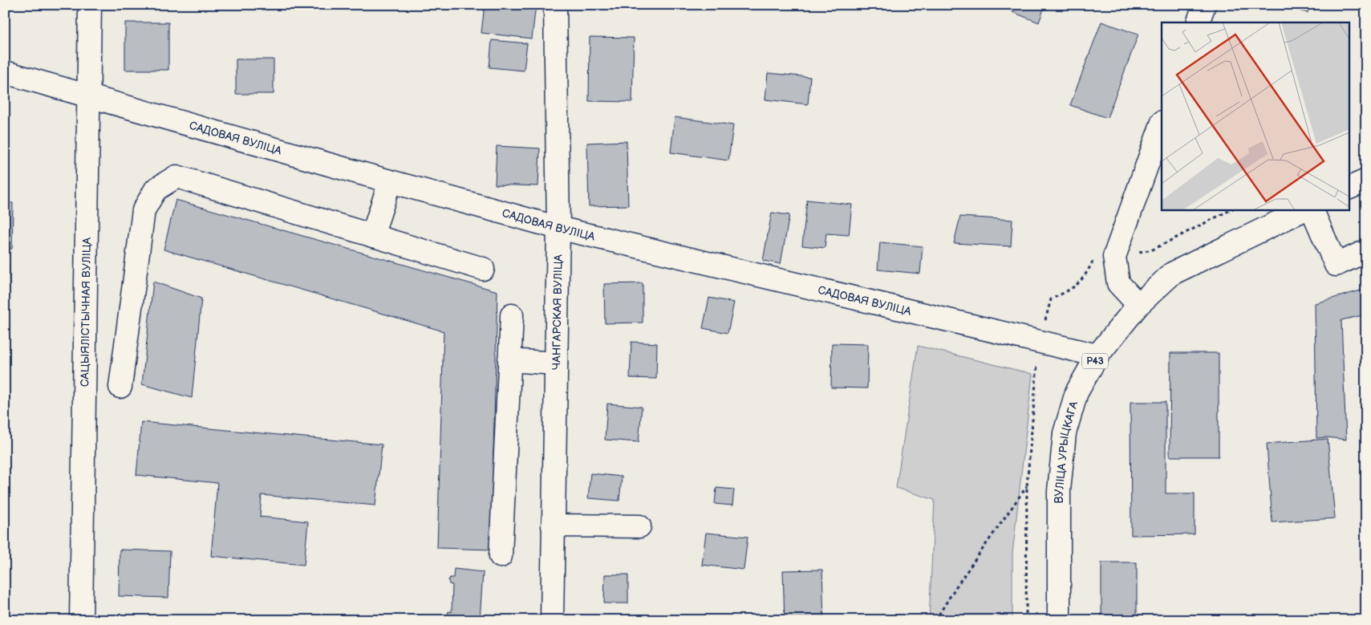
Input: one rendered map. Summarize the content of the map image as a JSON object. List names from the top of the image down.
{
  "streets": {
    "street": [
      "САДОВАЯ ВУЛІЦА",
      "САЦЫЯЛІСТЫЧНАЯ ВУЛІЦА",
      "ЧАНГАРСКАЯ ВУЛІЦА",
      "Р43",
      "ВУЛІЦА УРЫЦКАГА"
    ]
  },
  "crossings": [
    ["САДОВАЯ ВУЛІЦА", "САЦЫЯЛІСТЫЧНАЯ ВУЛІЦА"],
    ["САДОВАЯ ВУЛІЦА", "ЧАНГАРСКАЯ ВУЛІЦА"],
    ["САДОВАЯ ВУЛІЦА", "ВУЛІЦА УРЫЦКАГА"]
  ]
}
